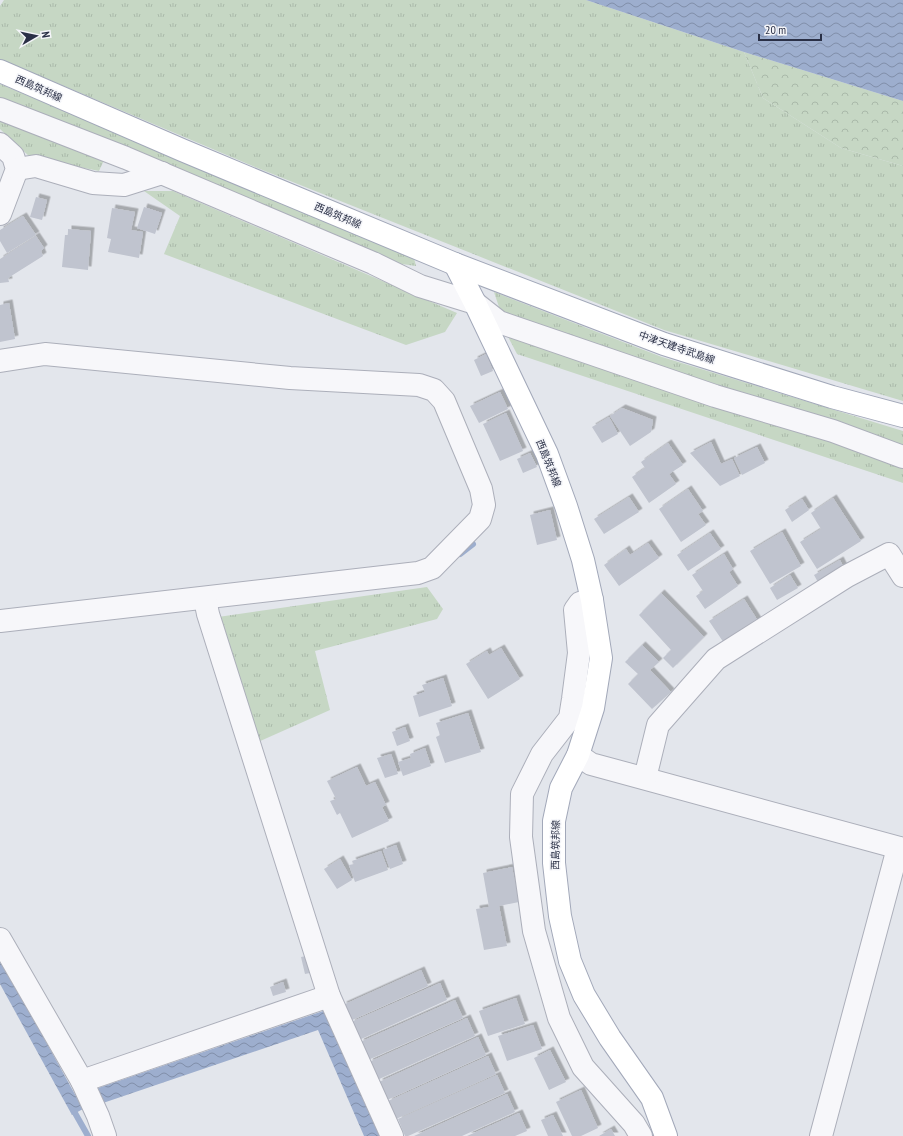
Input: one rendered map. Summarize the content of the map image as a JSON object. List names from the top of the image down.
{
  "streets": {
    "main road": ["西島筑邦線", "中津天建寺武島線"]
  },
  "crossings": [
    ["西島筑邦線", "中津天建寺武島線"]
  ],
  "scale_bar": "20 m",
  "north": "right"
}
